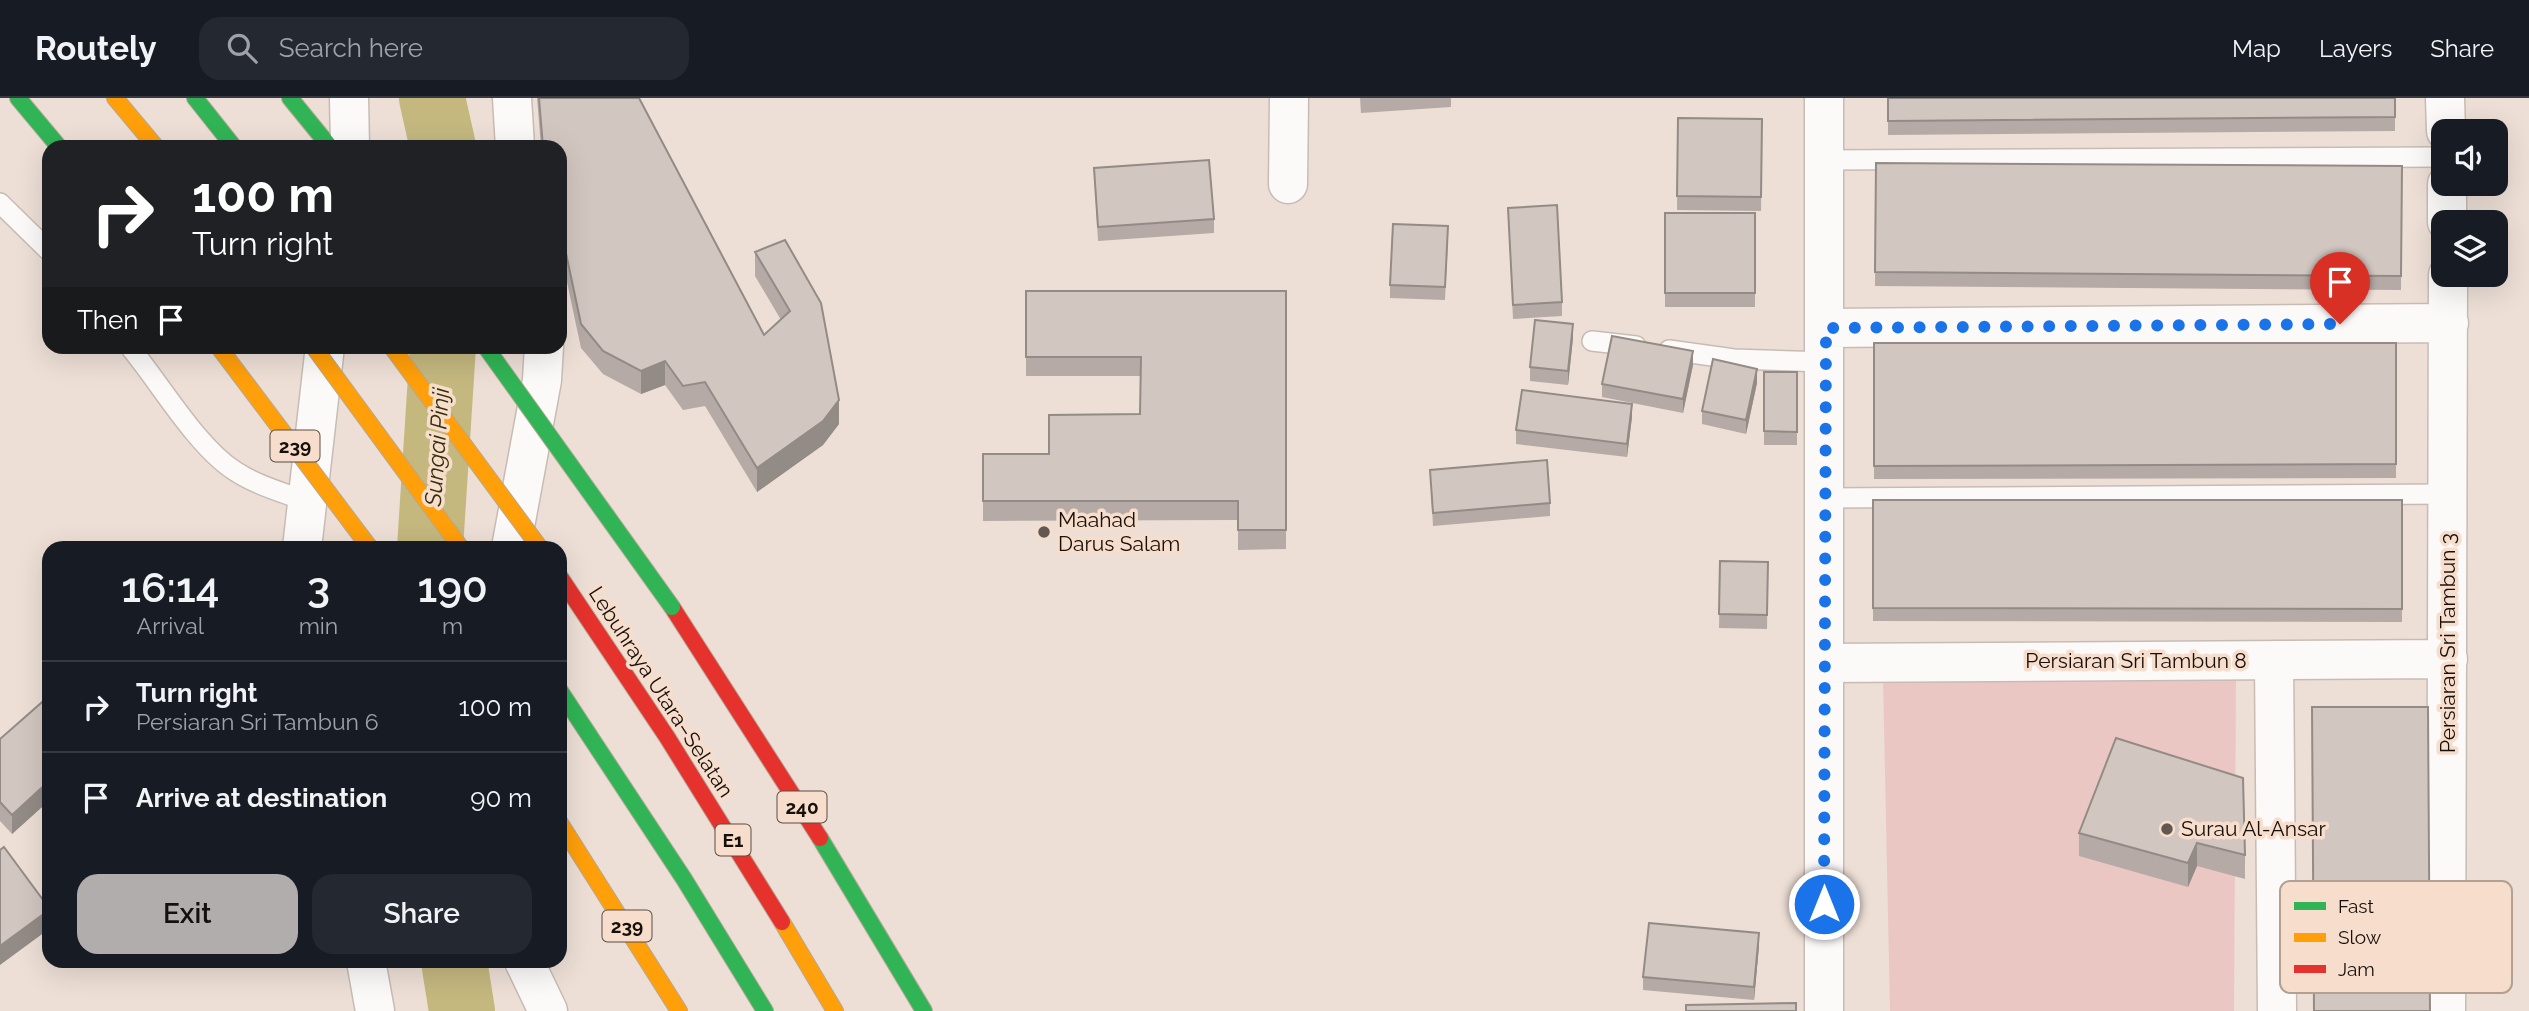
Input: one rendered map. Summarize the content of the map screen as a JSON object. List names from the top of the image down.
{
  "streets": {
    "main road": [
      "239",
      "Lebuhraya Utara–Selatan",
      "240",
      "E1"
    ],
    "street": ["Persiaran Sri Tambun 3", "Persiaran Sri Tambun 8"]
  },
  "crossings": [
    ["Persiaran Sri Tambun 3", "Persiaran Sri Tambun 8"]
  ],
  "water": ["Sungai Pinji"],
  "places": ["Maahad Darus Salam", "Surau Al-Ansar"],
  "legend": ["Fast", "Slow", "Jam"],
  "page": {
    "header": "Routely",
    "search": "Search here",
    "nav": ["Map", "Layers", "Share"],
    "turn": ["100 m", "Turn right"],
    "then": "Then",
    "eta": [
      "16:14",
      "Arrival",
      "3",
      "min",
      "190",
      "m"
    ],
    "list": [
      {
        "name": "Turn right",
        "note": "Persiaran Sri Tambun 6",
        "value": "100 m"
      },
      {
        "name": "Arrive at destination",
        "value": "90 m"
      }
    ],
    "buttons": ["Exit", "Share"]
  }
}
